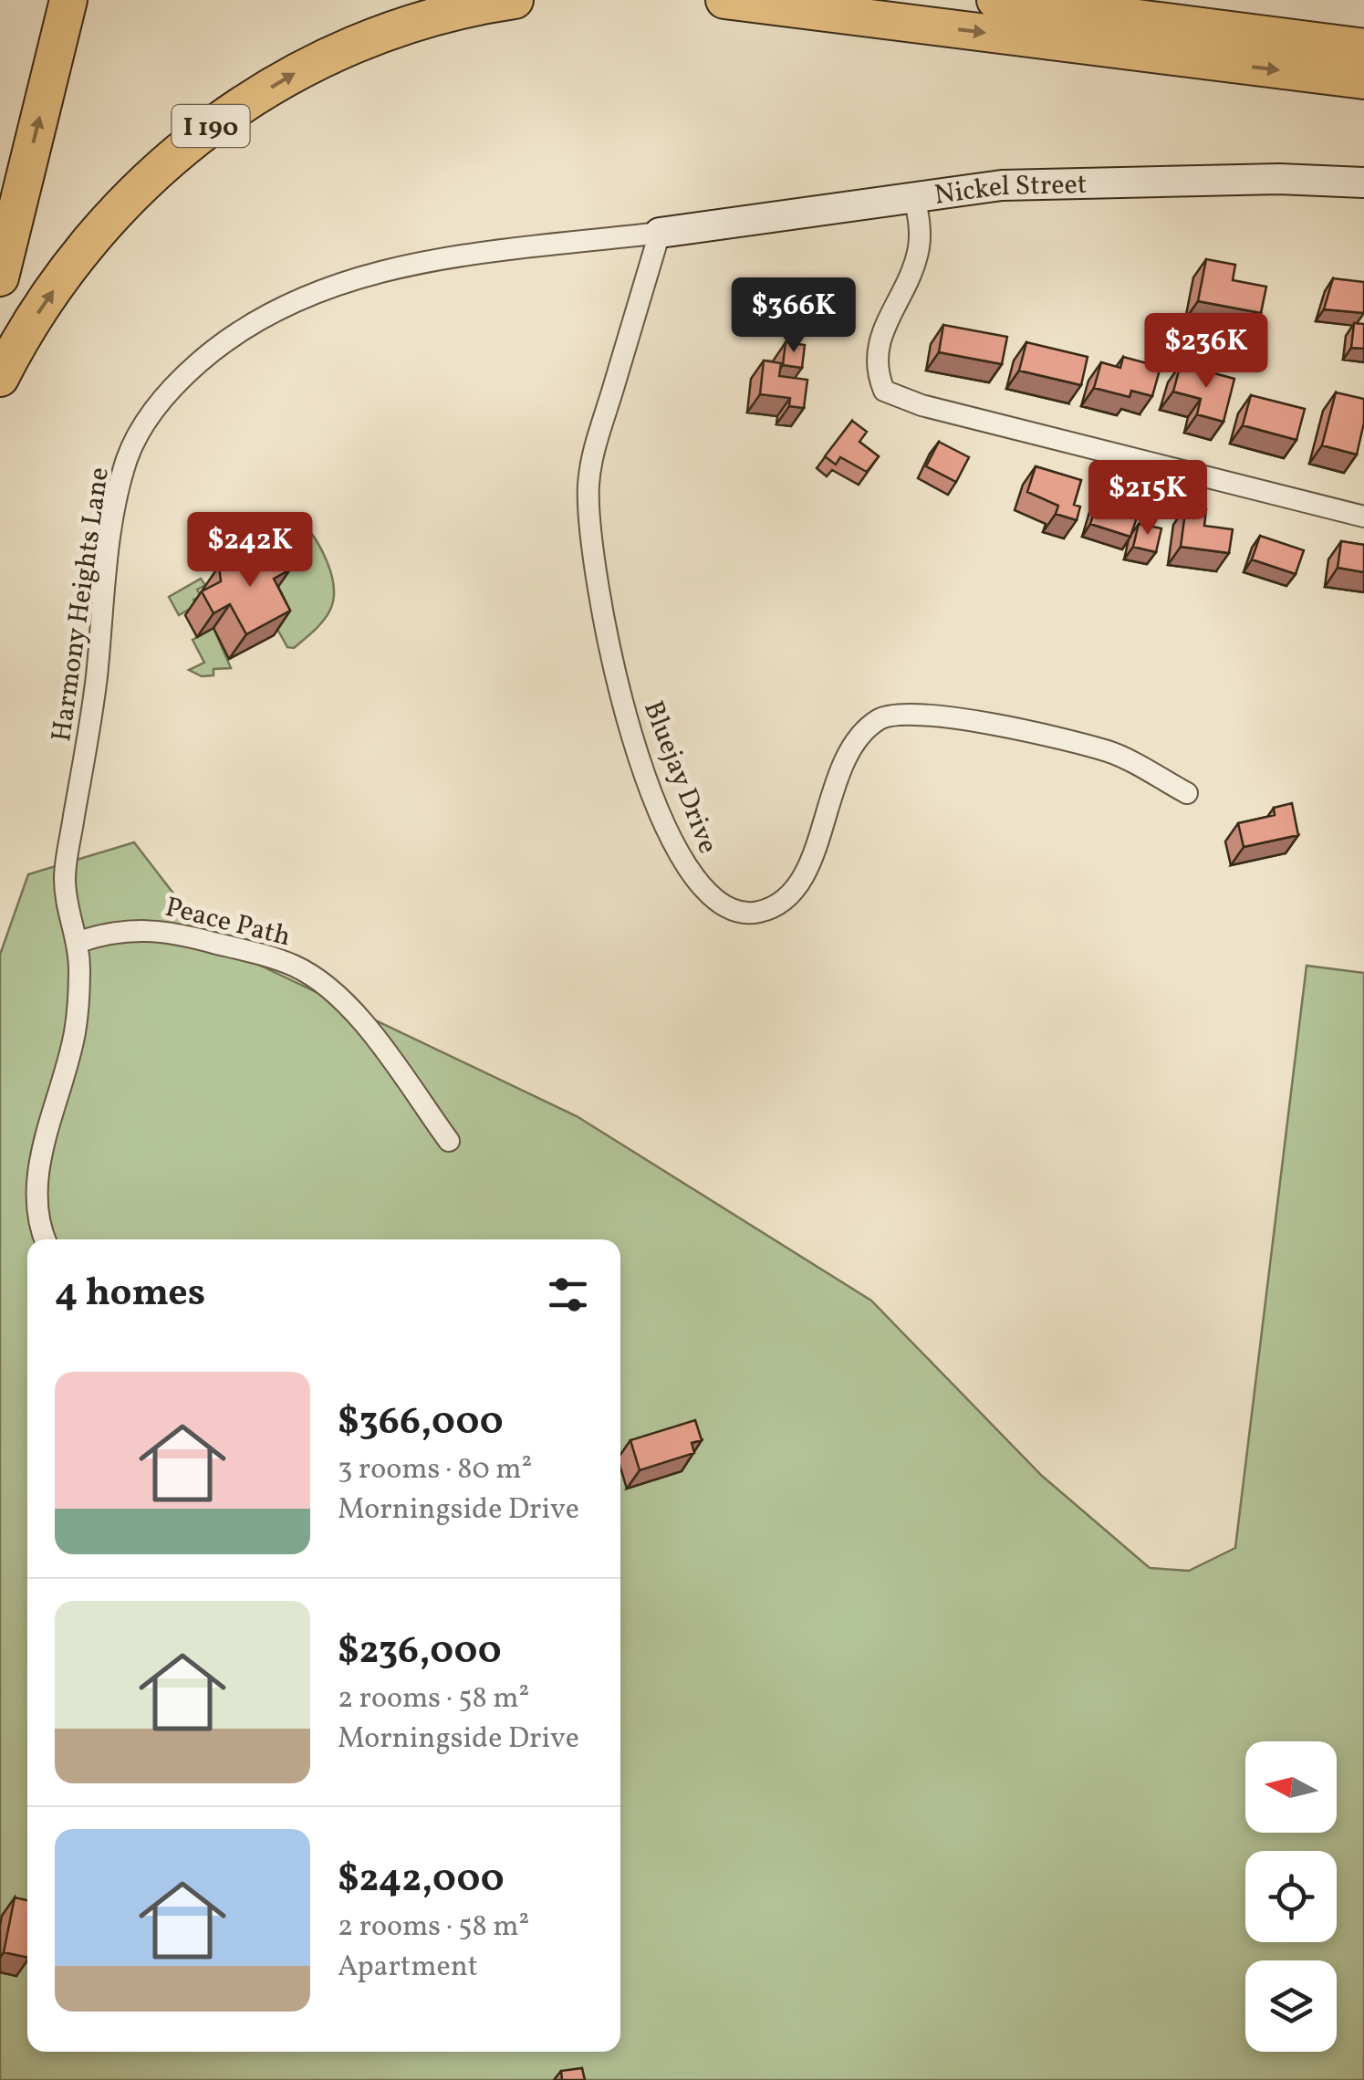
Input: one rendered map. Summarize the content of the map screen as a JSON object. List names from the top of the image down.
{
  "streets": {
    "highway": ["I 190"],
    "street": [
      "Nickel Street",
      "Harmony Heights Lane",
      "Bluejay Drive",
      "Peace Path"
    ]
  },
  "crossings": [
    ["Nickel Street", "Harmony Heights Lane"],
    ["Nickel Street", "Bluejay Drive"],
    ["Harmony Heights Lane", "Bluejay Drive"],
    ["Harmony Heights Lane", "Peace Path"]
  ],
  "north": "left",
  "page": {
    "price": [
      "$366K",
      "$236K",
      "$215K",
      "$242K"
    ],
    "heading": "4 homes",
    "list": [
      {
        "name": "$366,000",
        "note": "3 rooms · 80 m² · Morningside Drive"
      },
      {
        "name": "$236,000",
        "note": "2 rooms · 58 m² · Morningside Drive"
      },
      {
        "name": "$242,000",
        "note": "2 rooms · 58 m² · Apartment"
      }
    ]
  }
}
